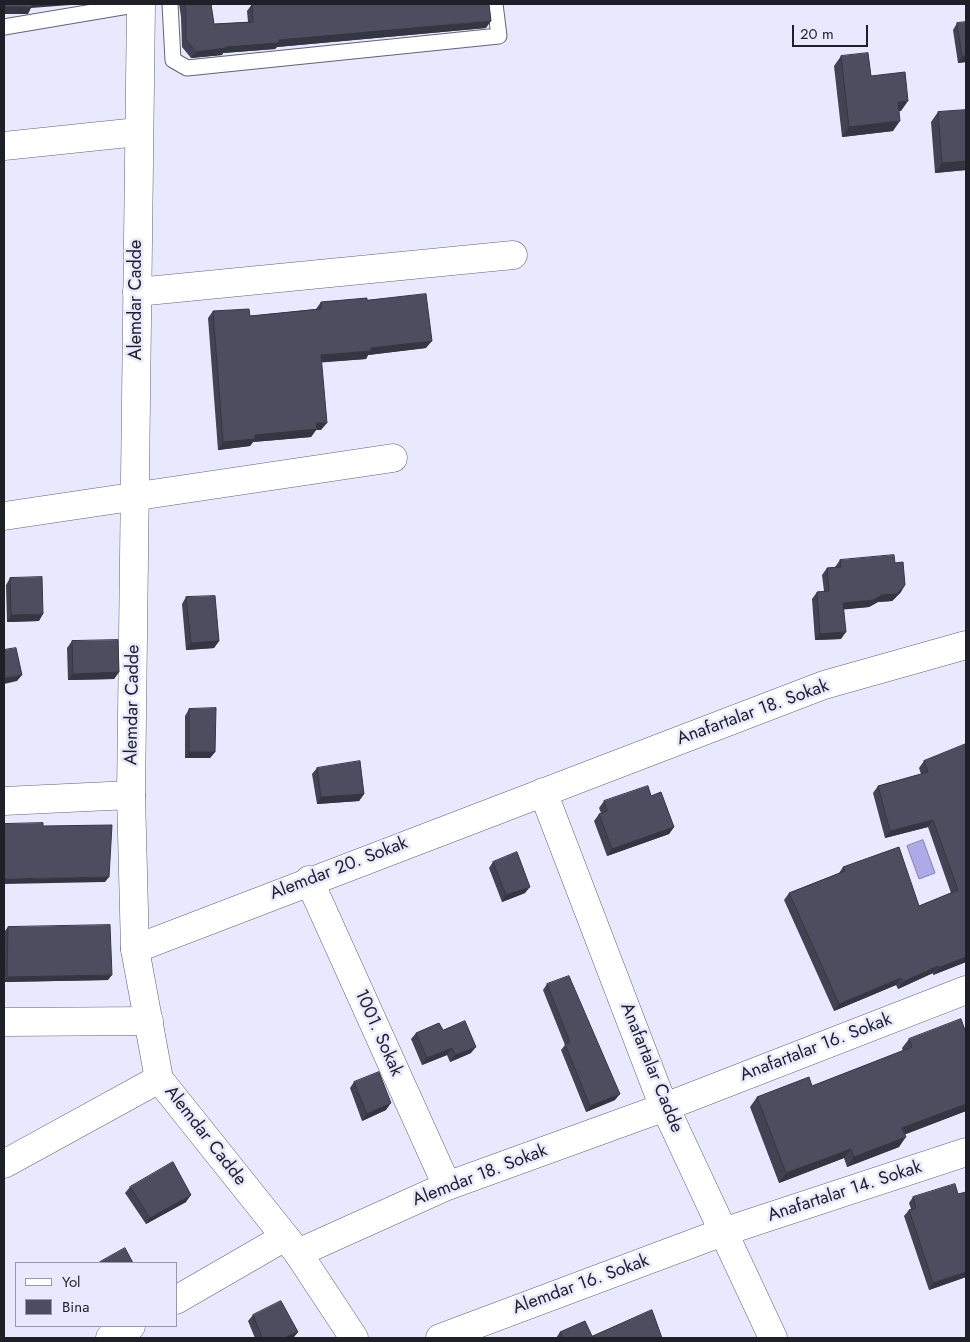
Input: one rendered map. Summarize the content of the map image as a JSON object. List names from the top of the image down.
{
  "streets": {
    "street": [
      "Alemdar Cadde",
      "Anafartalar 18. Sokak",
      "Alemdar 20. Sokak",
      "1001. Sokak",
      "Anafartalar 16. Sokak",
      "Anafartalar Cadde",
      "Alemdar 18. Sokak",
      "Anafartalar 14. Sokak",
      "Alemdar 16. Sokak"
    ]
  },
  "crossings": [
    ["Alemdar Cadde", "Alemdar 20. Sokak"],
    ["Alemdar Cadde", "Alemdar 18. Sokak"],
    ["Anafartalar 18. Sokak", "Alemdar 20. Sokak"],
    ["Anafartalar 18. Sokak", "Anafartalar Cadde"],
    ["Alemdar 20. Sokak", "1001. Sokak"],
    ["Alemdar 20. Sokak", "Anafartalar Cadde"],
    ["1001. Sokak", "Alemdar 18. Sokak"],
    ["Anafartalar 16. Sokak", "Anafartalar Cadde"],
    ["Anafartalar 16. Sokak", "Alemdar 18. Sokak"],
    ["Anafartalar Cadde", "Alemdar 18. Sokak"],
    ["Anafartalar Cadde", "Anafartalar 14. Sokak"],
    ["Anafartalar Cadde", "Alemdar 16. Sokak"],
    ["Anafartalar 14. Sokak", "Alemdar 16. Sokak"]
  ],
  "legend": ["Yol", "Bina"],
  "scale_bar": "20 m"
}
